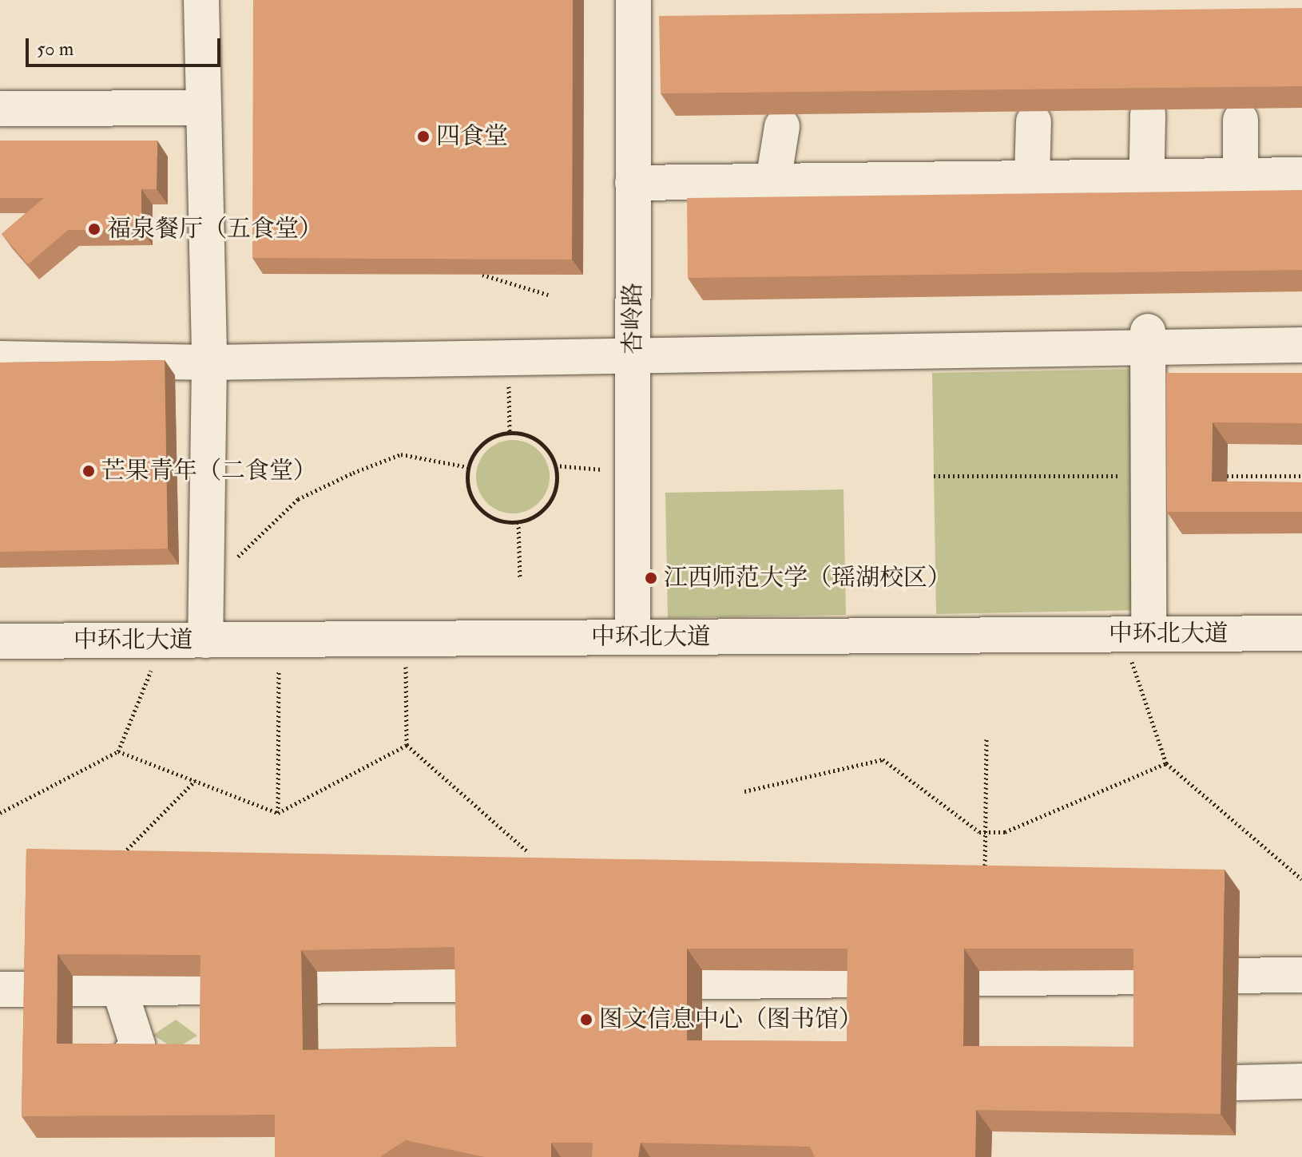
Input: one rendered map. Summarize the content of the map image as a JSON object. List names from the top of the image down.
{
  "streets": {
    "street": ["杏岭路", "中环北大道"]
  },
  "crossings": [
    ["杏岭路", "中环北大道"]
  ],
  "places": [
    "四食堂",
    "福泉餐厅（五食堂）",
    "芒果青年（二食堂）",
    "江西师范大学（瑶湖校区）",
    "图文信息中心（图书馆）"
  ],
  "scale_bar": "50 m"
}
